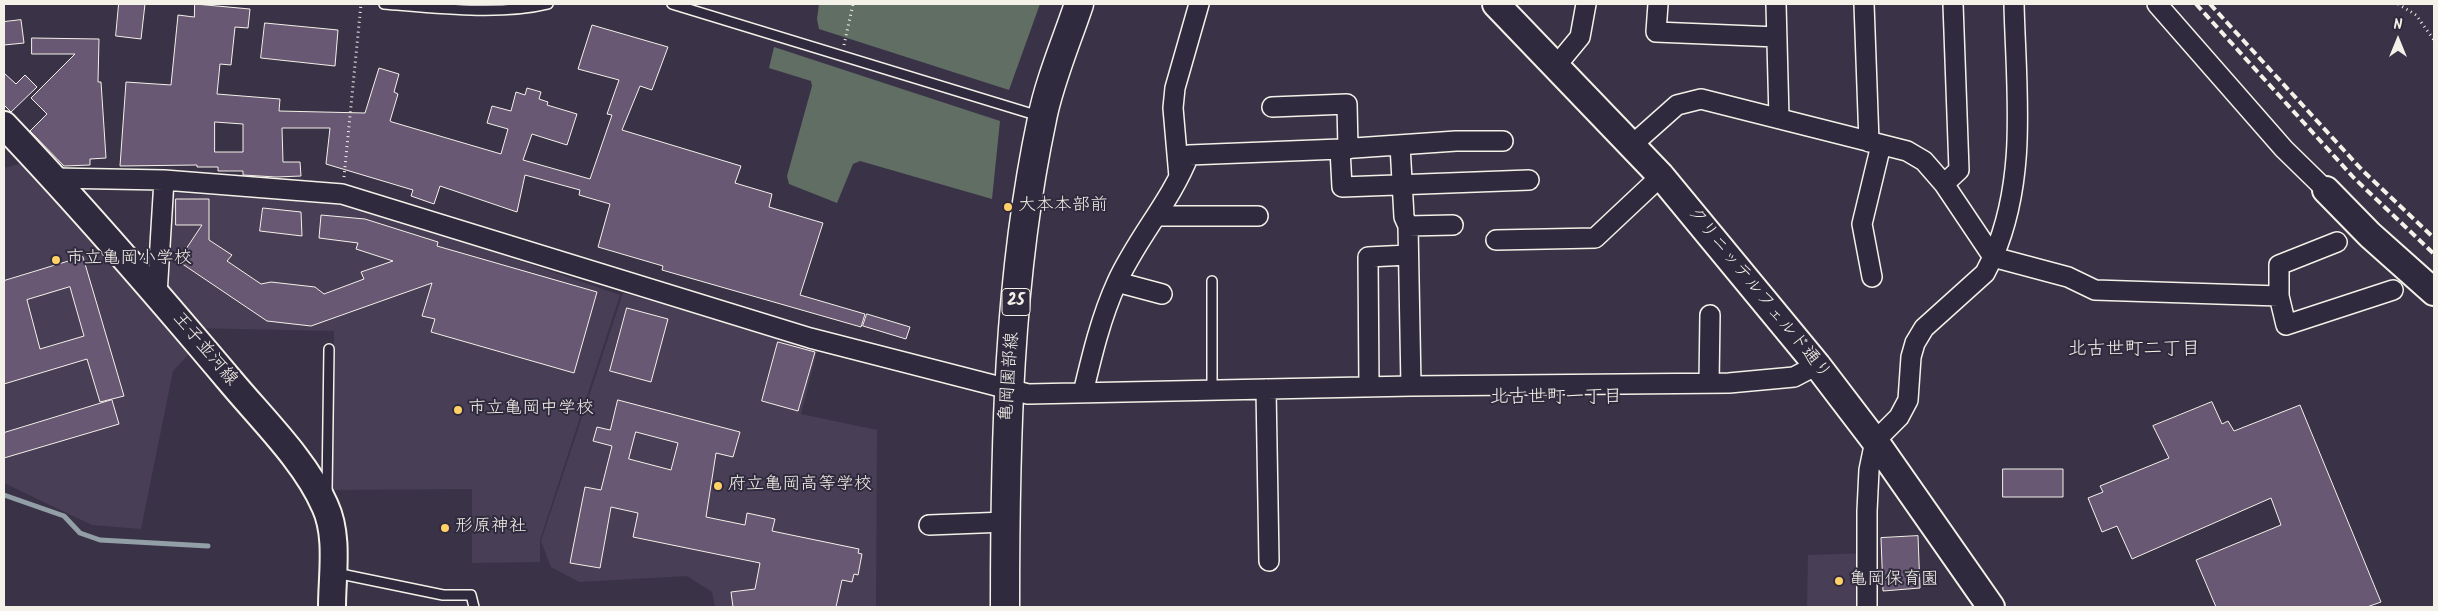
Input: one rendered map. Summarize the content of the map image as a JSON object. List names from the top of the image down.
{
  "streets": {
    "main road": ["25", "亀岡園部線"],
    "street": ["クリニッテルフェルド通り", "王子並河線"]
  },
  "districts": ["北古世町二丁目", "北古世町一丁目"],
  "places": [
    "大本本部前",
    "市立亀岡小学校",
    "市立亀岡中学校",
    "府立亀岡高等学校",
    "形原神社",
    "亀岡保育園"
  ],
  "north": "top"
}
